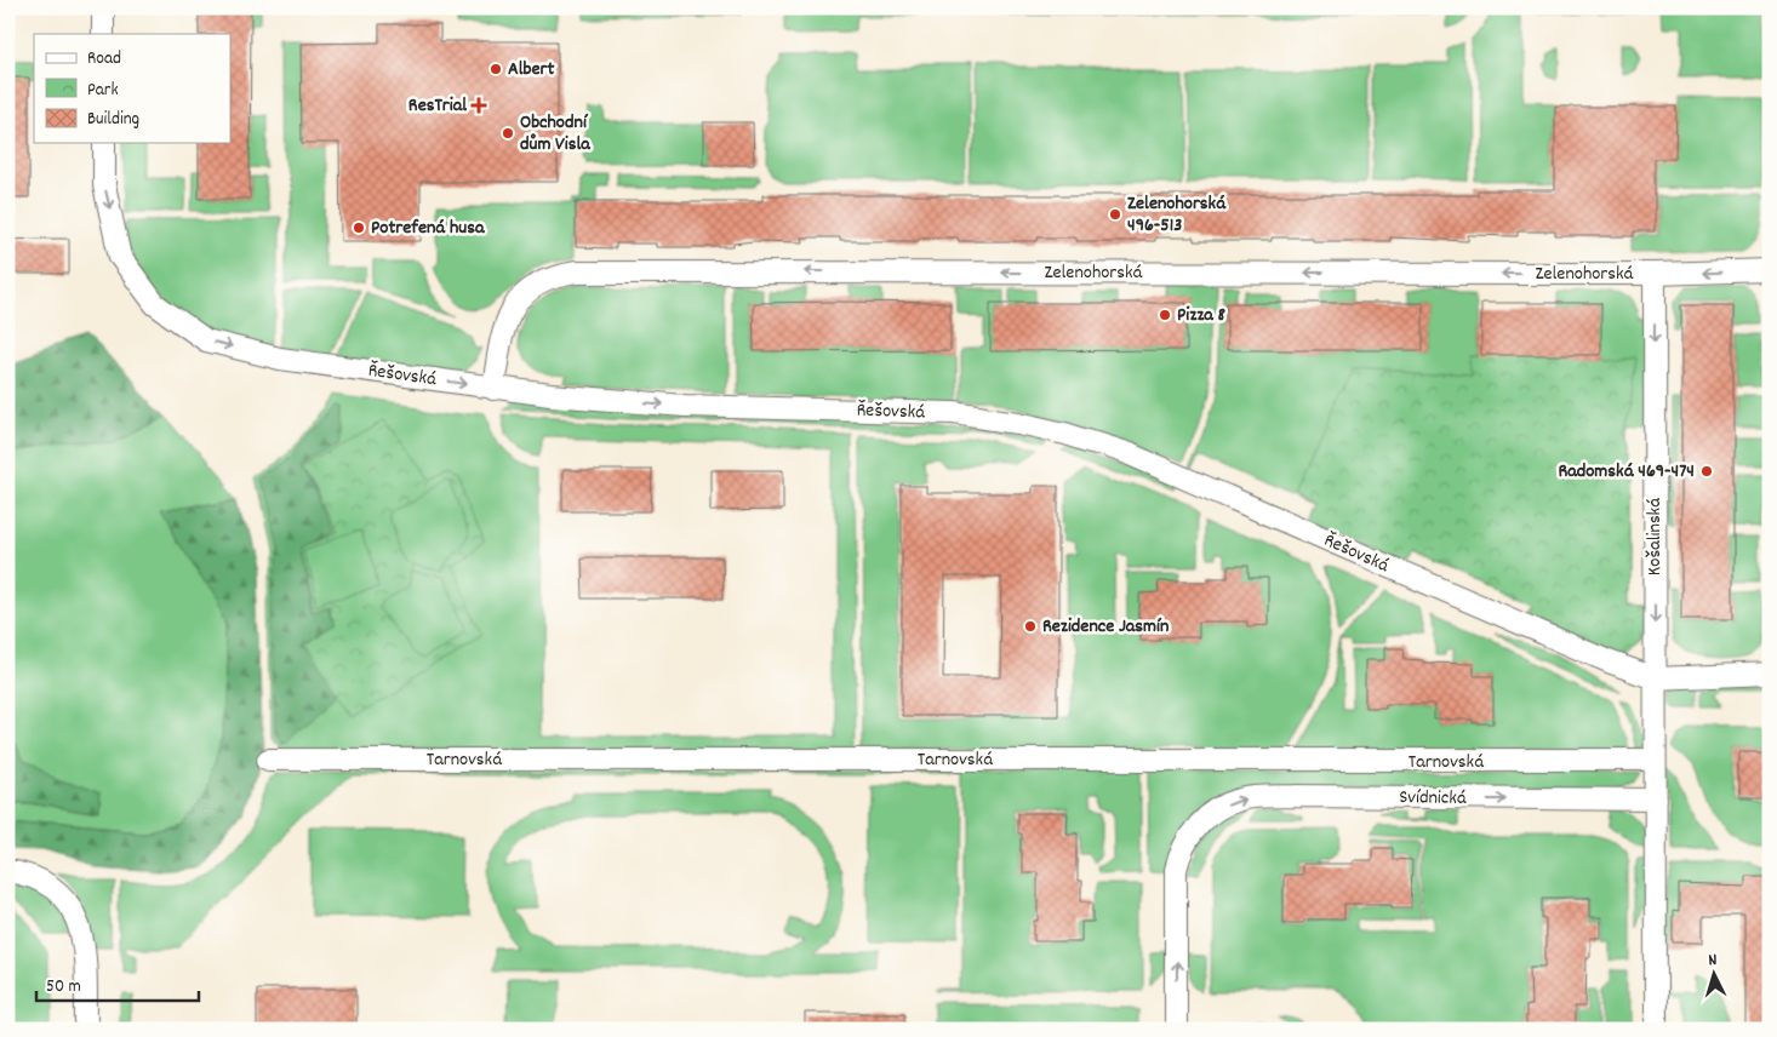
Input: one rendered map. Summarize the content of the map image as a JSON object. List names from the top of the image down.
{
  "streets": {
    "street": [
      "Zelenohorská",
      "Řešovská",
      "Košalinská",
      "Tarnovská",
      "Svídnická"
    ]
  },
  "crossings": [
    ["Zelenohorská", "Řešovská"],
    ["Zelenohorská", "Košalinská"],
    ["Řešovská", "Košalinská"],
    ["Košalinská", "Svídnická"]
  ],
  "one_way": ["Zelenohorská", "Řešovská", "Košalinská"],
  "places": {
    "other": [
      "Albert",
      "Obchodní dům Visla",
      "Zelenohorská 496-513",
      "Potrefená husa",
      "Pizza 8",
      "Radomská 469-474",
      "Rezidence Jasmín"
    ],
    "health": ["ResTrial"]
  },
  "legend": ["Road", "Park", "Building"],
  "scale_bar": "50 m",
  "north": "top"
}
